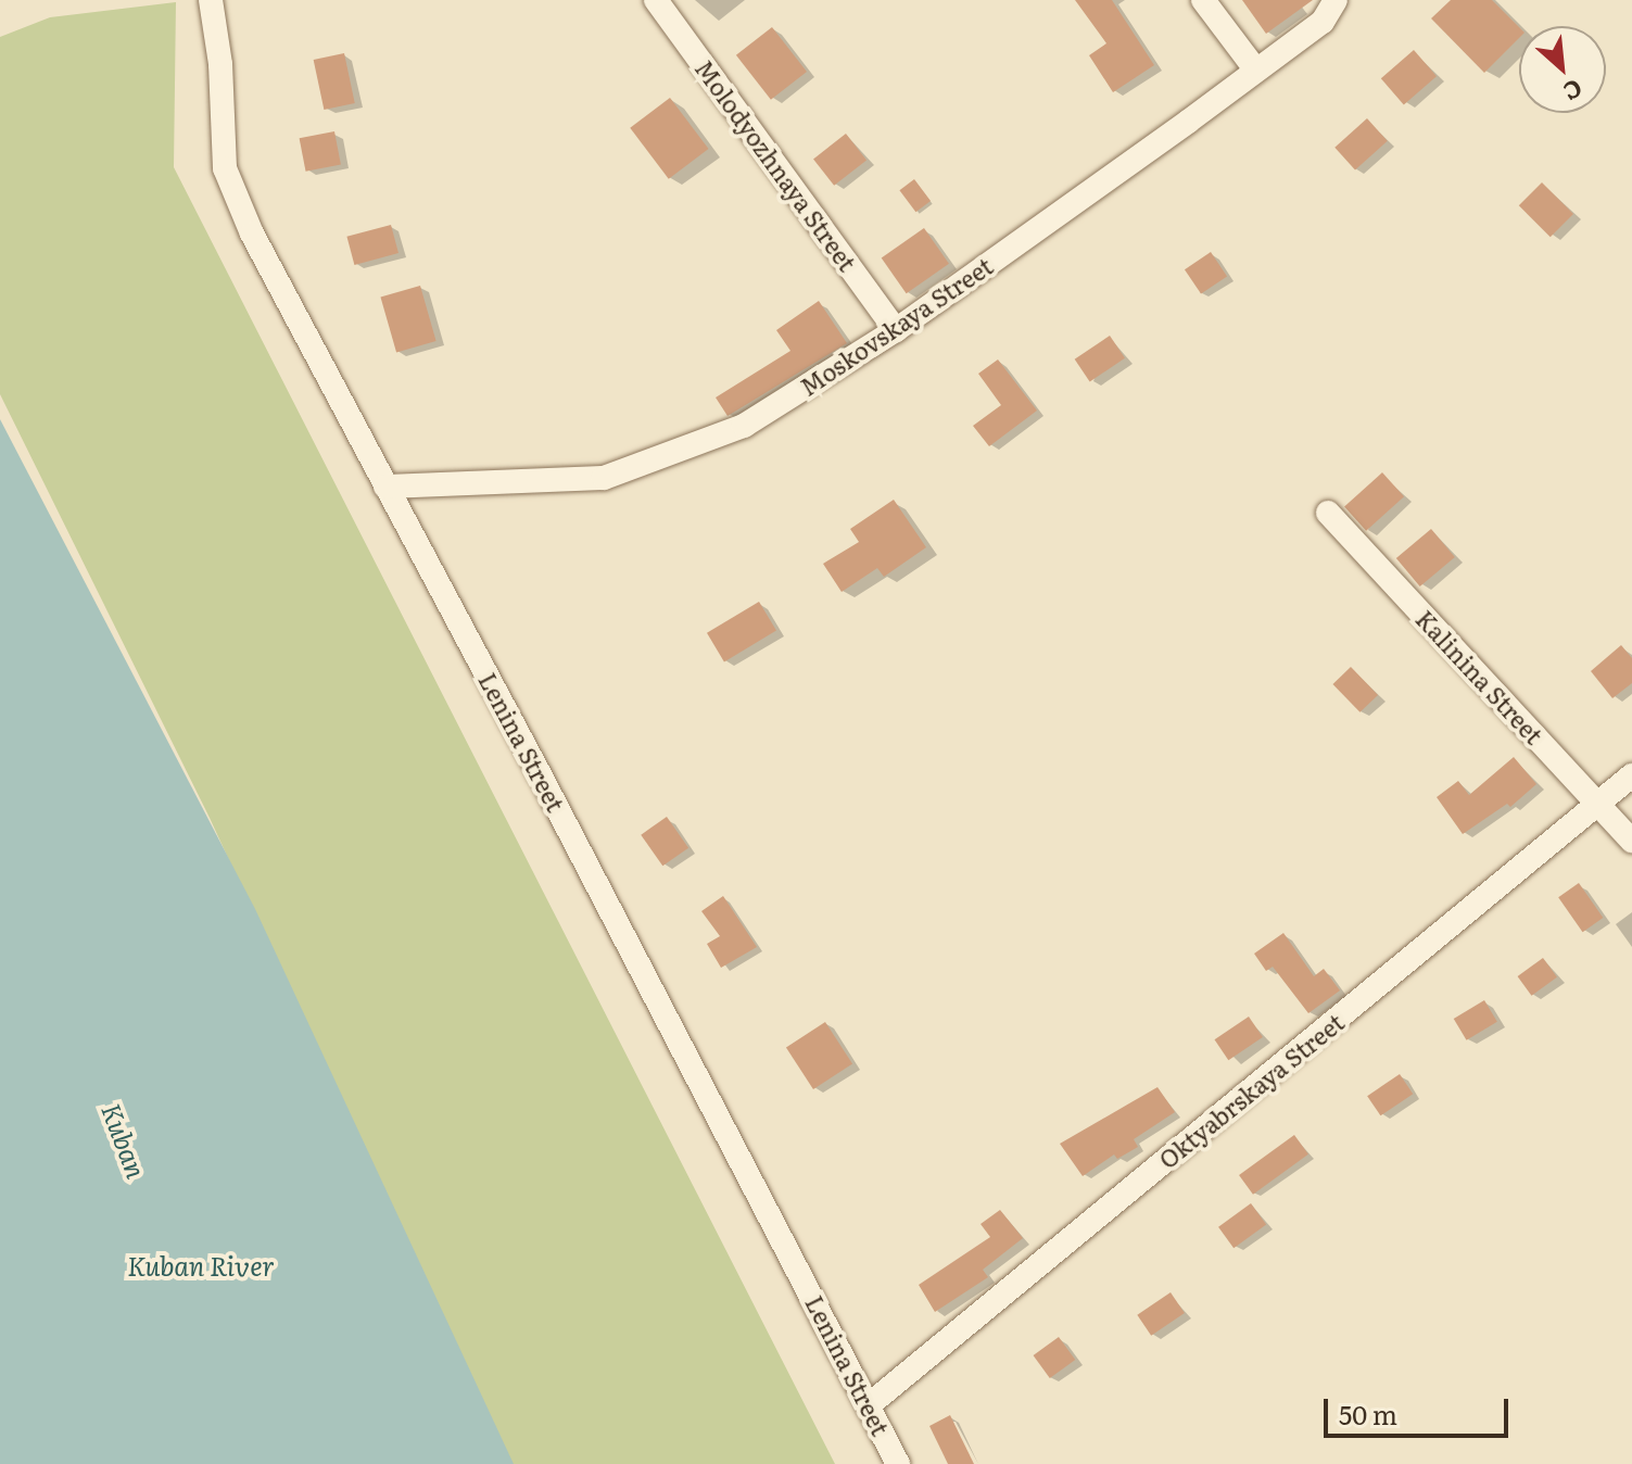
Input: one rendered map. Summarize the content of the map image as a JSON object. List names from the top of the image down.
{
  "streets": {
    "street": [
      "Molodyozhnaya Street",
      "Moskovskaya Street",
      "Kalinina Street",
      "Lenina Street",
      "Oktyabrskaya Street"
    ]
  },
  "crossings": [
    ["Molodyozhnaya Street", "Moskovskaya Street"],
    ["Moskovskaya Street", "Lenina Street"],
    ["Kalinina Street", "Oktyabrskaya Street"],
    ["Lenina Street", "Oktyabrskaya Street"]
  ],
  "water": ["Kuban", "Kuban River"],
  "scale_bar": "50 m",
  "north": "bottom right"
}
